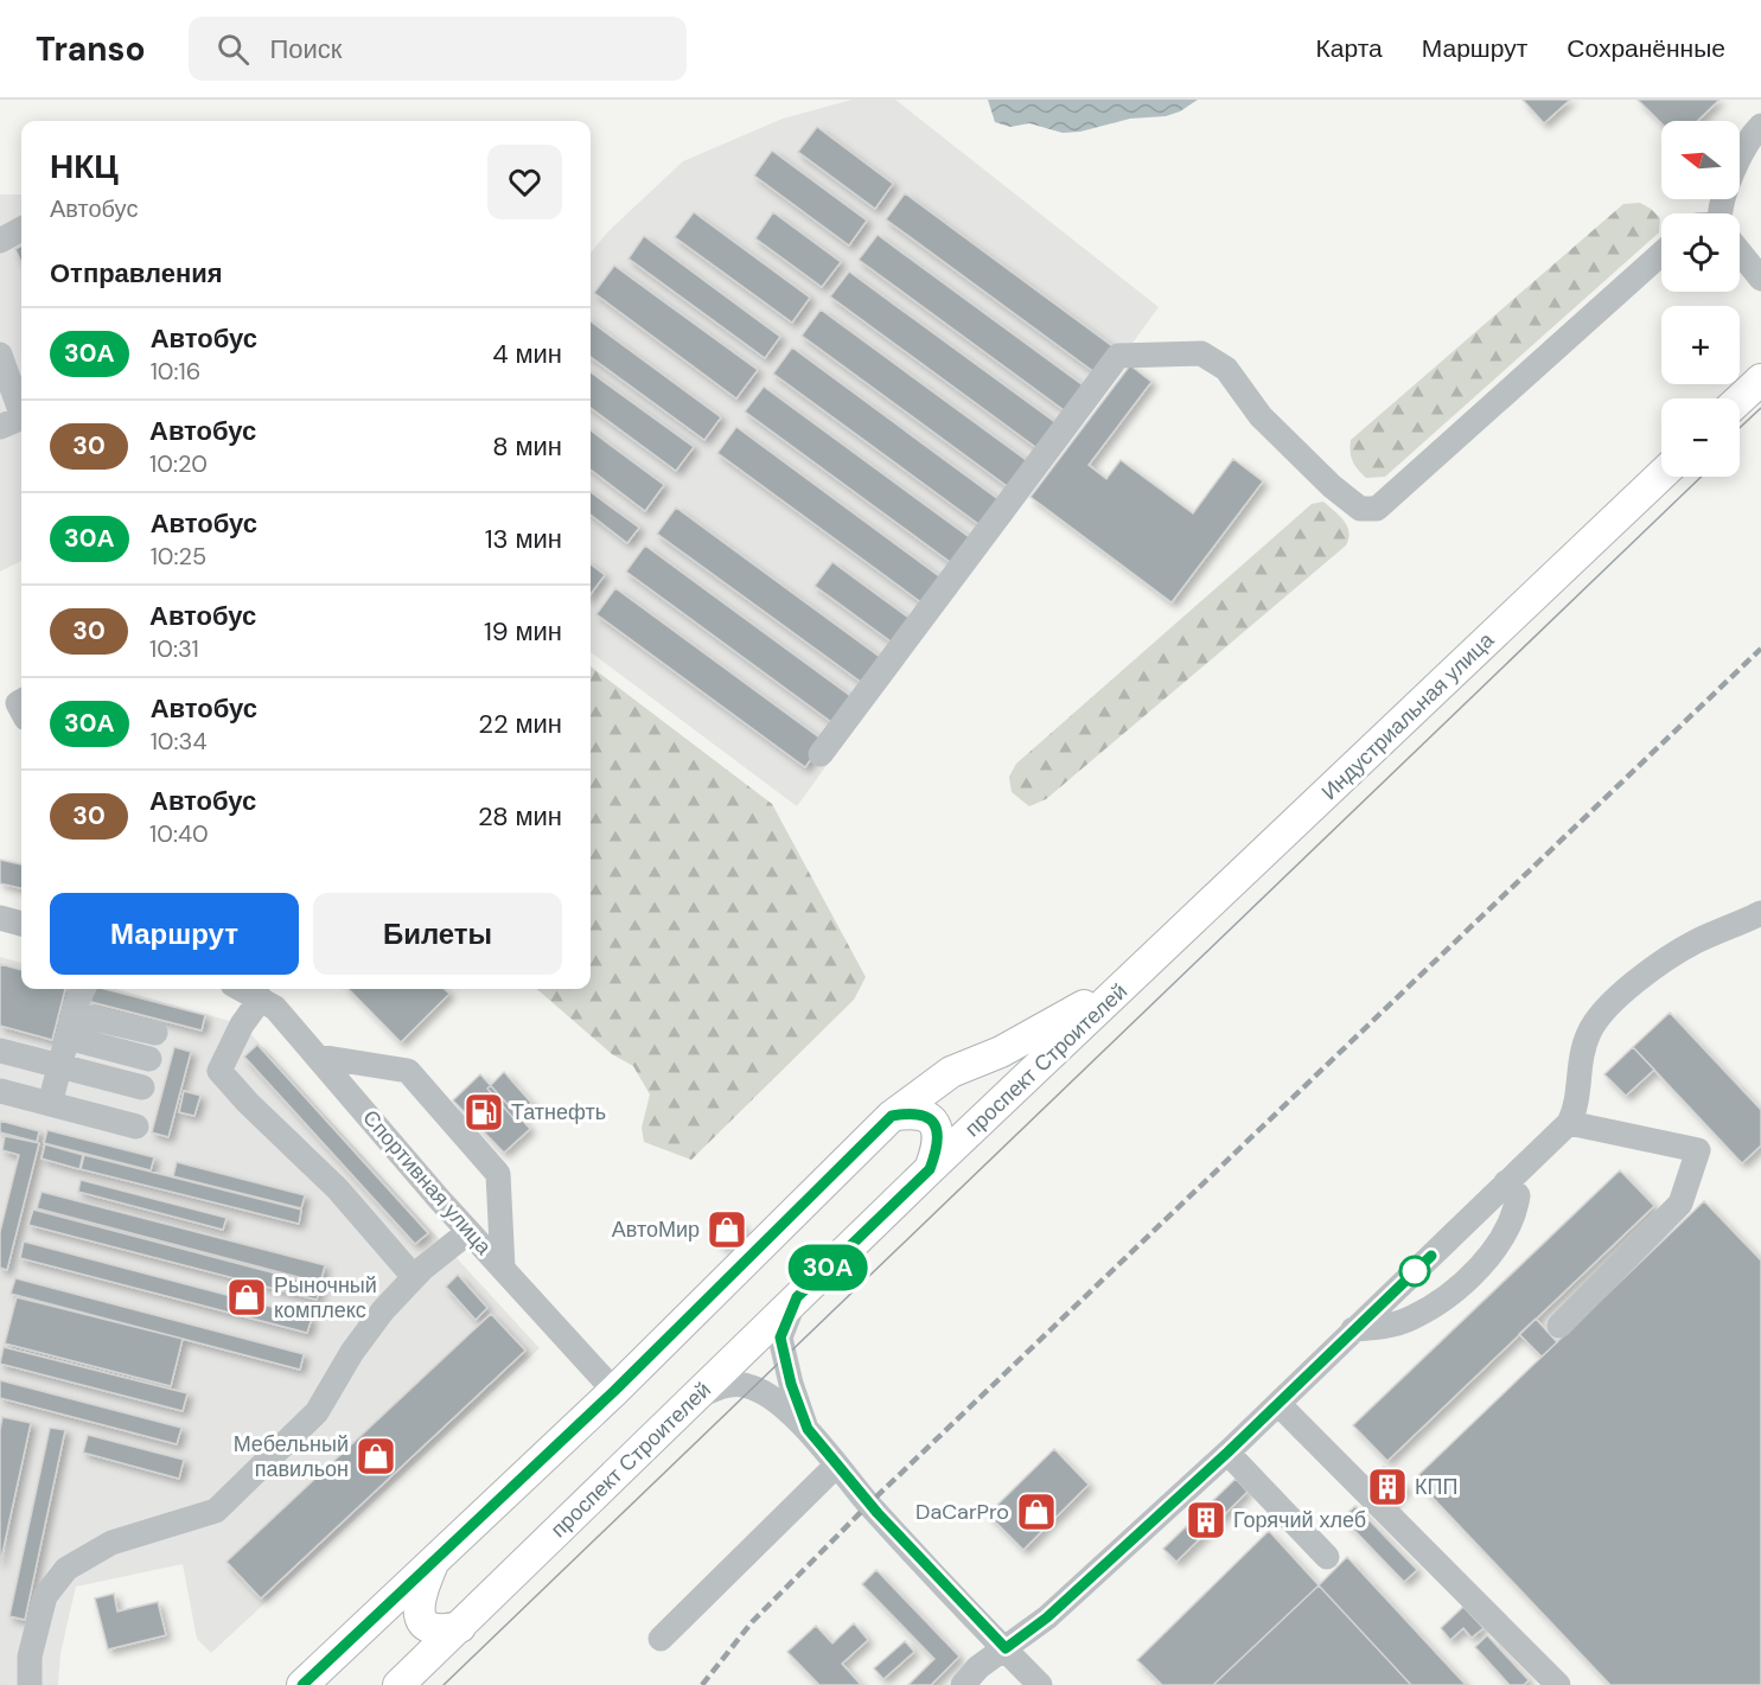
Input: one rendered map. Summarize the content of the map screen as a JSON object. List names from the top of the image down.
{
  "streets": {
    "main road": ["Индустриальная улица", "проспект Строителей"],
    "street": ["Спортивная улица"]
  },
  "crossings": [
    ["Индустриальная улица", "проспект Строителей"],
    ["проспект Строителей", "Спортивная улица"]
  ],
  "places": {
    "fuel station": ["Татнефть"],
    "shop": [
      "АвтоМир",
      "Рыночный комплекс",
      "Мебельный павильон",
      "DaCarPro"
    ],
    "building": ["КПП", "Горячий хлеб"]
  },
  "lines": ["bus line 30А"],
  "north": "left",
  "page": {
    "header": "Transo",
    "search": "Поиск",
    "nav": ["Карта", "Маршрут", "Сохранённые"],
    "on_map": "30А",
    "map_buttons": ["+", "−"],
    "heading": [
      ["НКЦ", "Автобус"],
      "Отправления"
    ],
    "list": [
      {
        "mark": "30А",
        "name": "Автобус",
        "note": "10:16",
        "value": "4 мин"
      },
      {
        "mark": "30",
        "name": "Автобус",
        "note": "10:20",
        "value": "8 мин"
      },
      {
        "mark": "30А",
        "name": "Автобус",
        "note": "10:25",
        "value": "13 мин"
      },
      {
        "mark": "30",
        "name": "Автобус",
        "note": "10:31",
        "value": "19 мин"
      },
      {
        "mark": "30А",
        "name": "Автобус",
        "note": "10:34",
        "value": "22 мин"
      },
      {
        "mark": "30",
        "name": "Автобус",
        "note": "10:40",
        "value": "28 мин"
      }
    ],
    "buttons": ["Маршрут", "Билеты"]
  }
}
